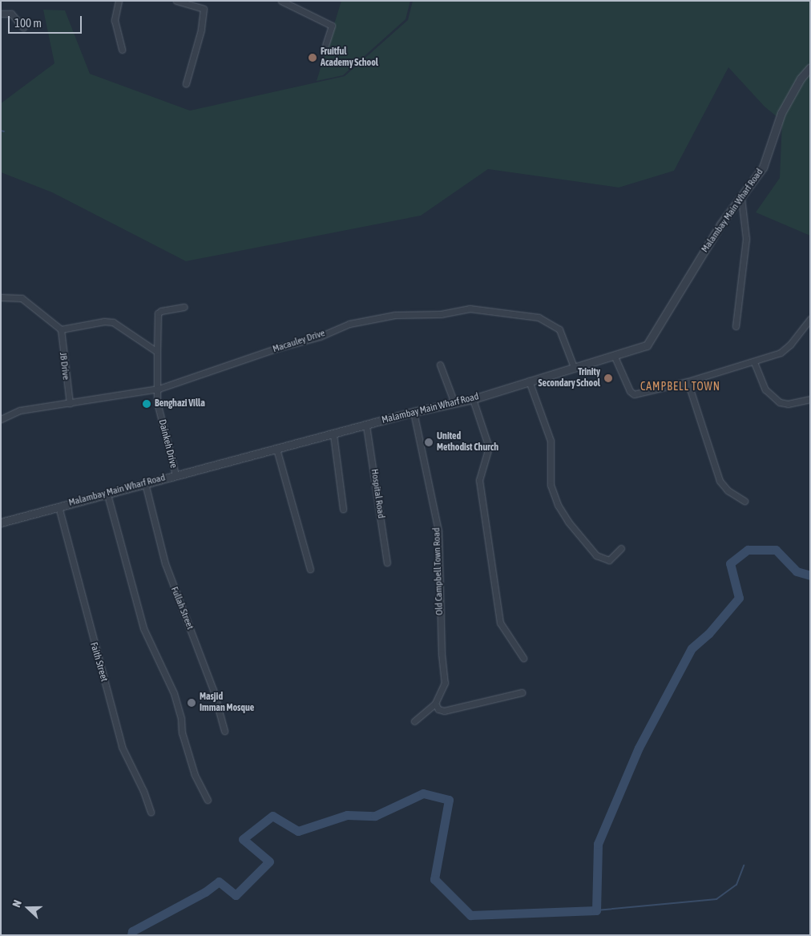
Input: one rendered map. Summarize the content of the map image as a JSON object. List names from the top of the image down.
{
  "streets": {
    "street": [
      "Malambay Main Wharf Road",
      "Macauley Drive",
      "JB Drive",
      "Dainkeh Drive",
      "Hospital Road",
      "Old Campbell Town Road",
      "Fullah Street",
      "Faith Street"
    ]
  },
  "crossings": [
    ["Malambay Main Wharf Road", "Macauley Drive"],
    ["Malambay Main Wharf Road", "Dainkeh Drive"],
    ["Malambay Main Wharf Road", "Hospital Road"],
    ["Malambay Main Wharf Road", "Old Campbell Town Road"],
    ["Malambay Main Wharf Road", "Fullah Street"],
    ["Malambay Main Wharf Road", "Faith Street"],
    ["Macauley Drive", "JB Drive"],
    ["Macauley Drive", "Dainkeh Drive"]
  ],
  "districts": ["CAMPBELL TOWN"],
  "places": [
    "Fruitful Academy School",
    "Trinity Secondary School",
    "Benghazi Villa",
    "United Methodist Church",
    "Masjid Imman Mosque"
  ],
  "scale_bar": "100 m",
  "north": "left"
}
